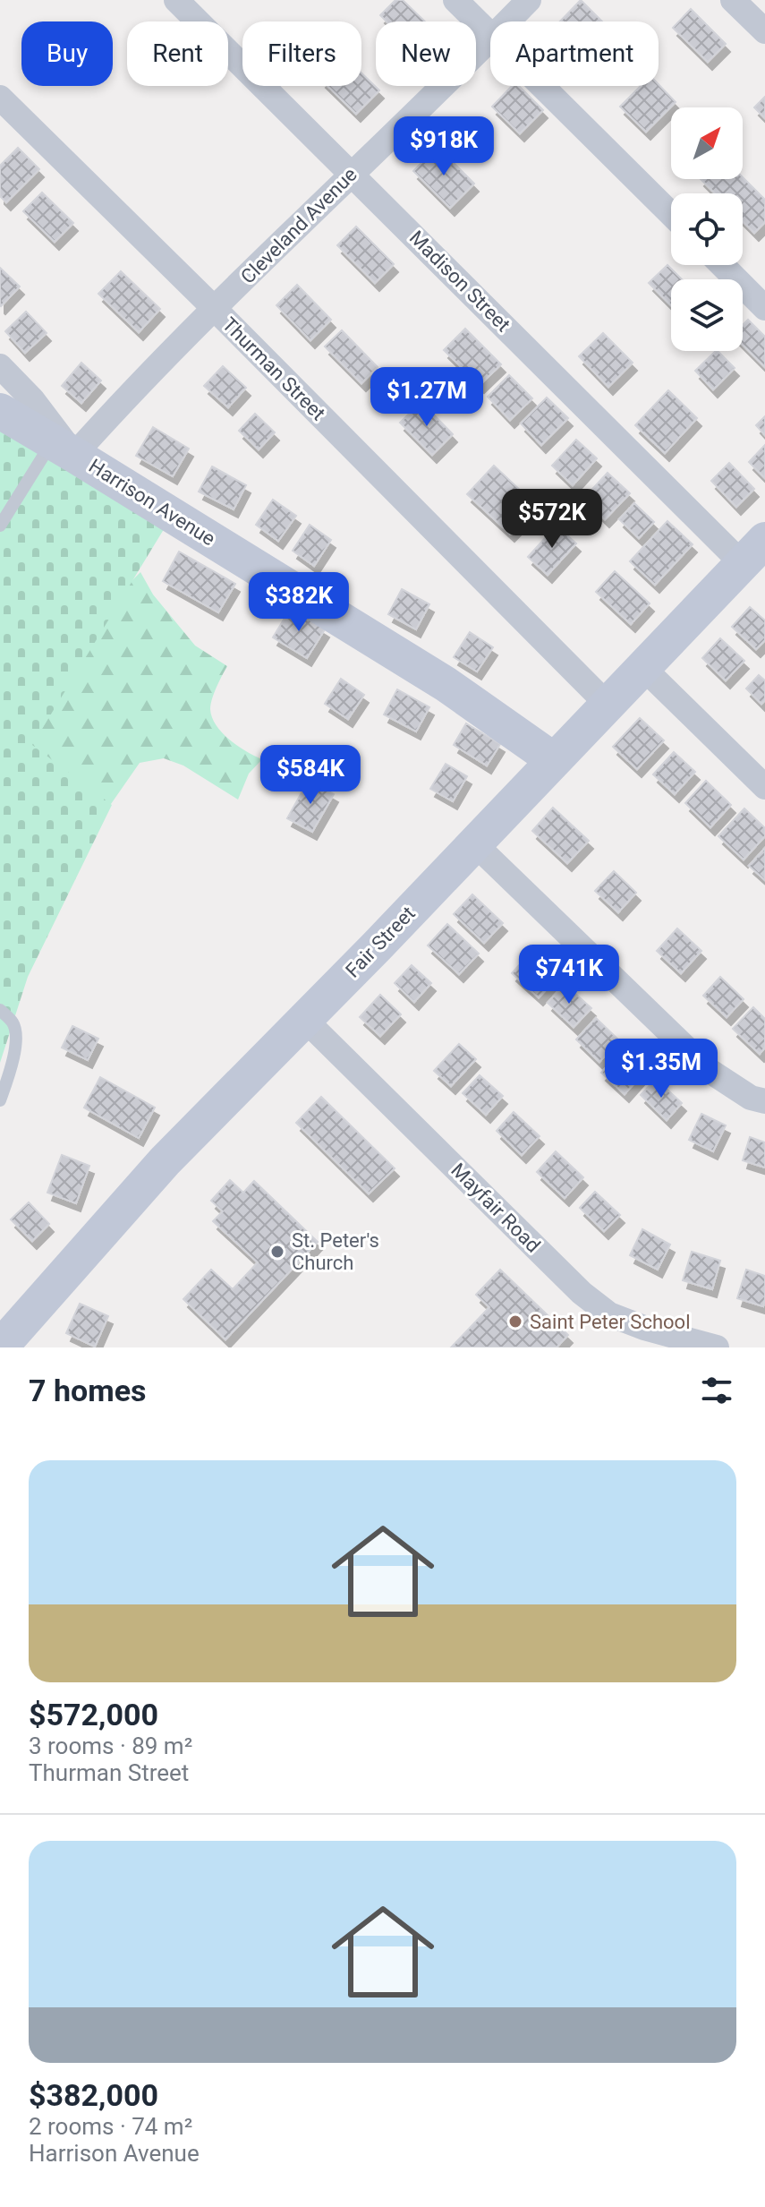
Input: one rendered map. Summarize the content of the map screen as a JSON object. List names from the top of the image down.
{
  "streets": {
    "street": [
      "Cleveland Avenue",
      "Madison Street",
      "Thurman Street",
      "Harrison Avenue",
      "Fair Street",
      "Mayfair Road"
    ]
  },
  "crossings": [
    ["Cleveland Avenue", "Madison Street"],
    ["Cleveland Avenue", "Thurman Street"],
    ["Cleveland Avenue", "Harrison Avenue"],
    ["Madison Street", "Fair Street"],
    ["Thurman Street", "Fair Street"],
    ["Harrison Avenue", "Fair Street"],
    ["Fair Street", "Mayfair Road"]
  ],
  "places": ["St. Peter's Church", "Saint Peter School"],
  "north": "top right",
  "page": {
    "chip": [
      "Buy",
      "Rent",
      "Filters",
      "New",
      "Apartment"
    ],
    "price": [
      "$918K",
      "$1.27M",
      "$572K",
      "$382K",
      "$584K",
      "$741K",
      "$1.35M"
    ],
    "heading": "7 homes",
    "list": [
      {
        "name": "$572,000",
        "note": "3 rooms · 89 m² · Thurman Street"
      },
      {
        "name": "$382,000",
        "note": "2 rooms · 74 m² · Harrison Avenue"
      }
    ]
  }
}
